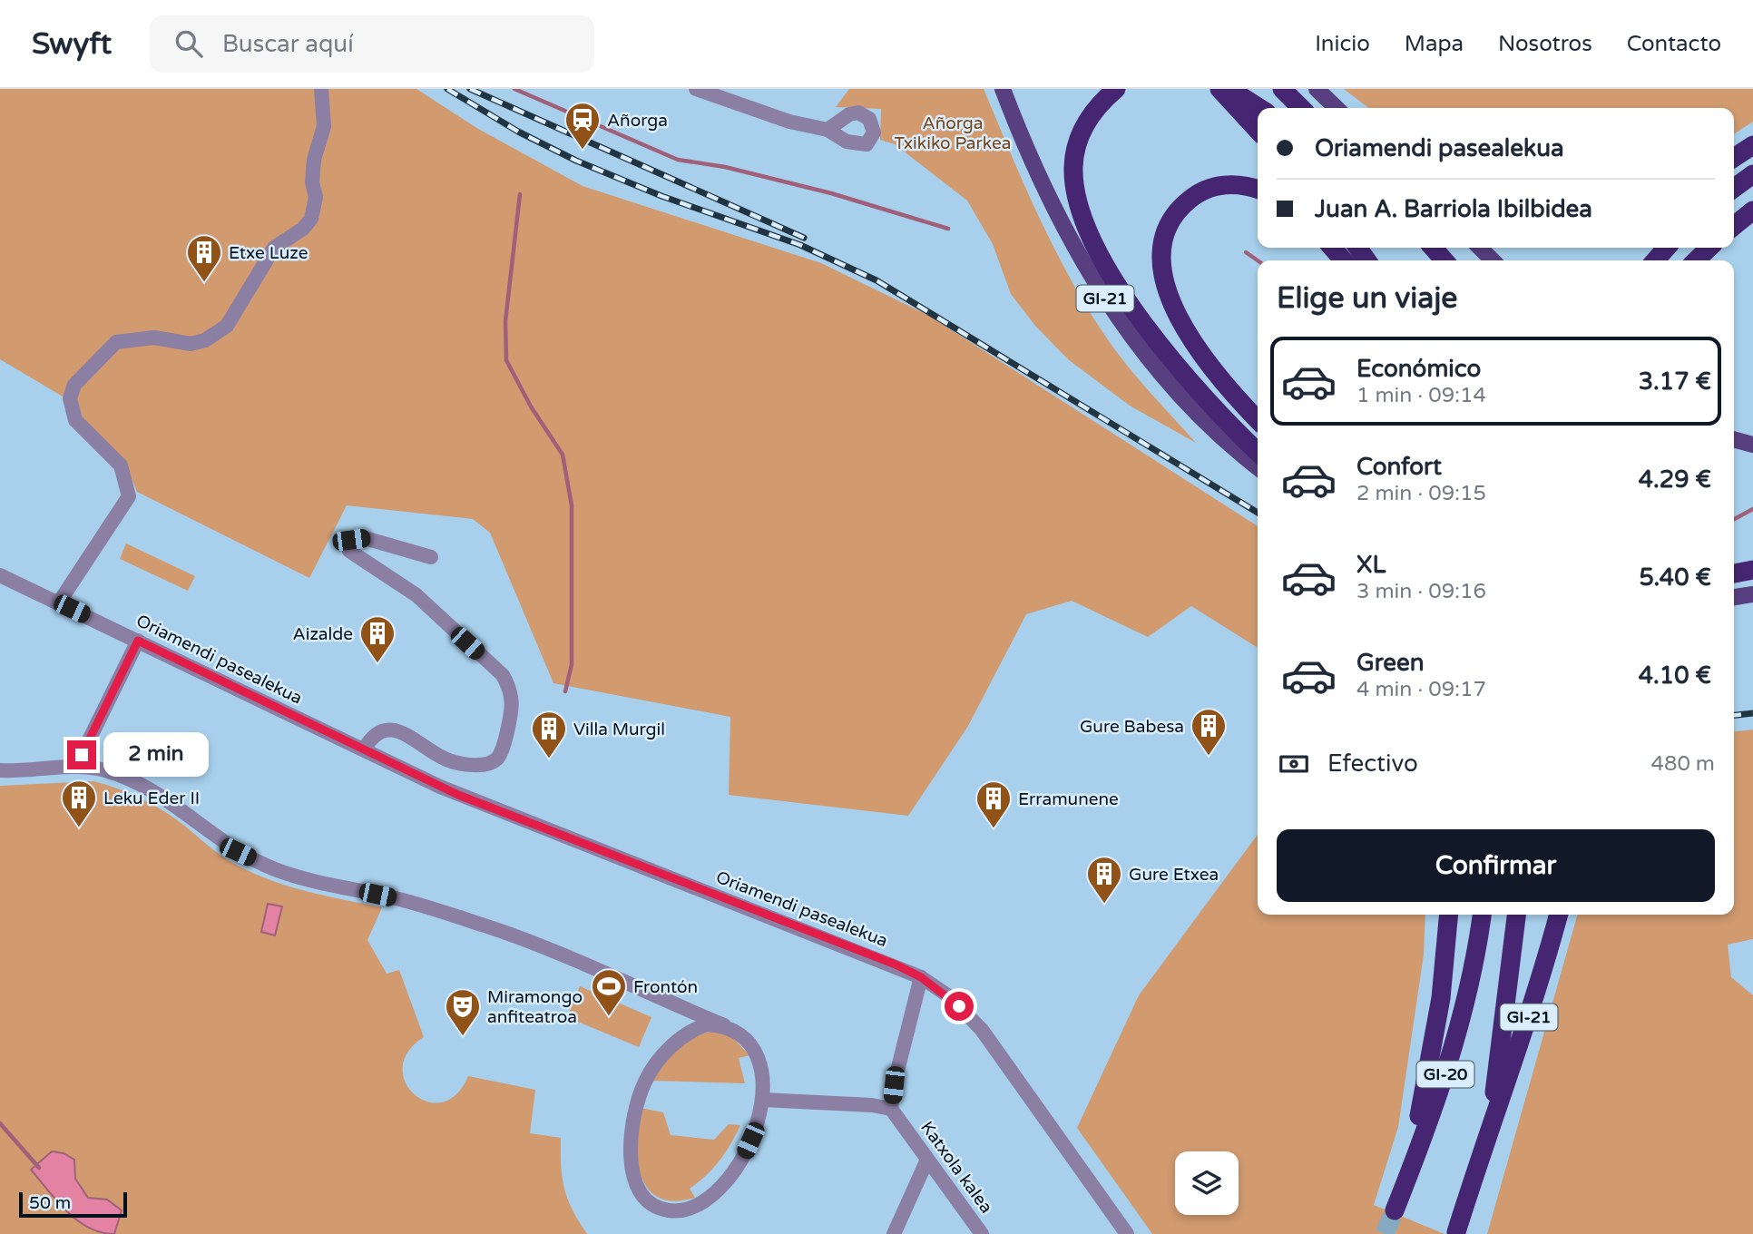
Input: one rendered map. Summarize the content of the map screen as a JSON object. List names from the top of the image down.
{
  "streets": {
    "highway": ["GI-21", "GI-20"],
    "street": ["Oriamendi pasealekua", "Katxola kalea"]
  },
  "crossings": [
    ["GI-21", "GI-20"]
  ],
  "parks": ["Añorga Txikiko Parkea"],
  "places": {
    "station": ["Añorga"],
    "building": [
      "Etxe Luze",
      "Aizalde",
      "Gure Babesa",
      "Villa Murgil",
      "Leku Eder II",
      "Erramunene",
      "Gure Etxea"
    ],
    "sports": ["Frontón"],
    "theatre": ["Miramongo anfiteatroa"]
  },
  "scale_bar": "50 m",
  "page": {
    "header": "Swyft",
    "search": "Buscar aquí",
    "nav": [
      "Inicio",
      "Mapa",
      "Nosotros",
      "Contacto"
    ],
    "banner": ["Oriamendi pasealekua", "Juan A. Barriola Ibilbidea"],
    "heading": "Elige un viaje",
    "list": [
      {
        "name": "Económico",
        "note": "1 min · 09:14",
        "value": "3.17 €"
      },
      {
        "name": "Confort",
        "note": "2 min · 09:15",
        "value": "4.29 €"
      },
      {
        "name": "XL",
        "note": "3 min · 09:16",
        "value": "5.40 €"
      },
      {
        "name": "Green",
        "note": "4 min · 09:17",
        "value": "4.10 €"
      }
    ],
    "pay": ["Efectivo", "480 m"],
    "bubble": "2 min",
    "buttons": "Confirmar",
    "scale": "50 m"
  }
}
